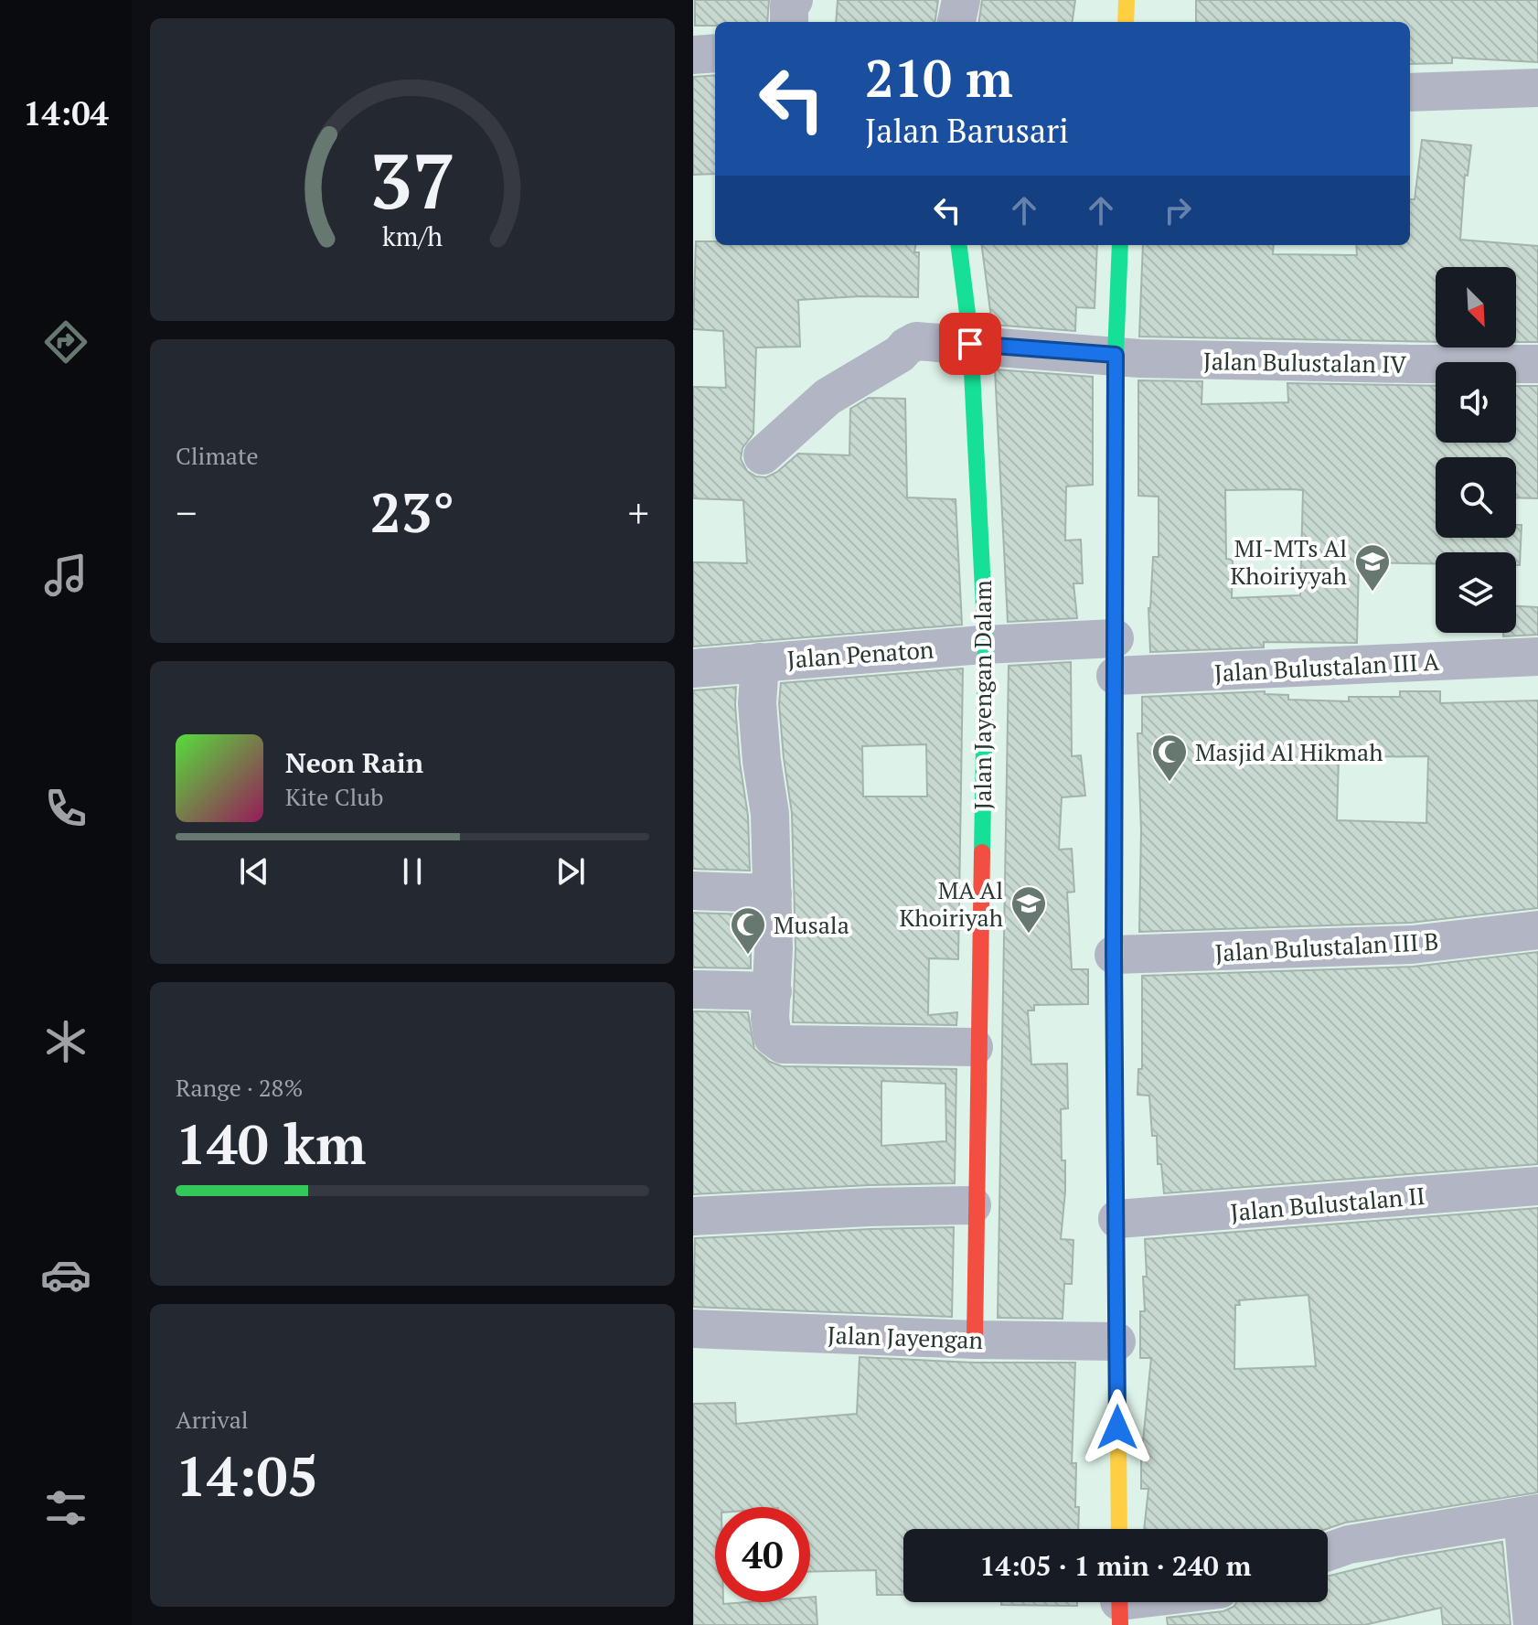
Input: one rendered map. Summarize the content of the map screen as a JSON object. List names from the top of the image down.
{
  "streets": {
    "street": [
      "Jalan Bulustalan IV",
      "Jalan Penaton",
      "Jalan Bulustalan III A",
      "Jalan Jayengan Dalam",
      "Jalan Bulustalan III B",
      "Jalan Bulustalan II",
      "Jalan Jayengan"
    ]
  },
  "crossings": [
    ["Jalan Bulustalan IV", "Jalan Jayengan Dalam"],
    ["Jalan Penaton", "Jalan Jayengan Dalam"],
    ["Jalan Jayengan Dalam", "Jalan Jayengan"]
  ],
  "places": {
    "school or university": ["MI-MTs Al Khoiriyyah", "MA Al Khoiriyah"],
    "mosque": ["Masjid Al Hikmah", "Musala"]
  },
  "north": "bottom right",
  "page": {
    "tabs": "14:04",
    "turn": ["210 m", "Jalan Barusari"],
    "tile": [
      "Climate",
      ["Range · 28%", "140 km"],
      ["Arrival", "14:05"]
    ],
    "heat": ["−", "23°", "+"],
    "song": ["Neon Rain", "Kite Club"],
    "limit": "40",
    "trip": "14:05 · 1 min · 240 m",
    "gauge": ["37", "km/h"]
  }
}
